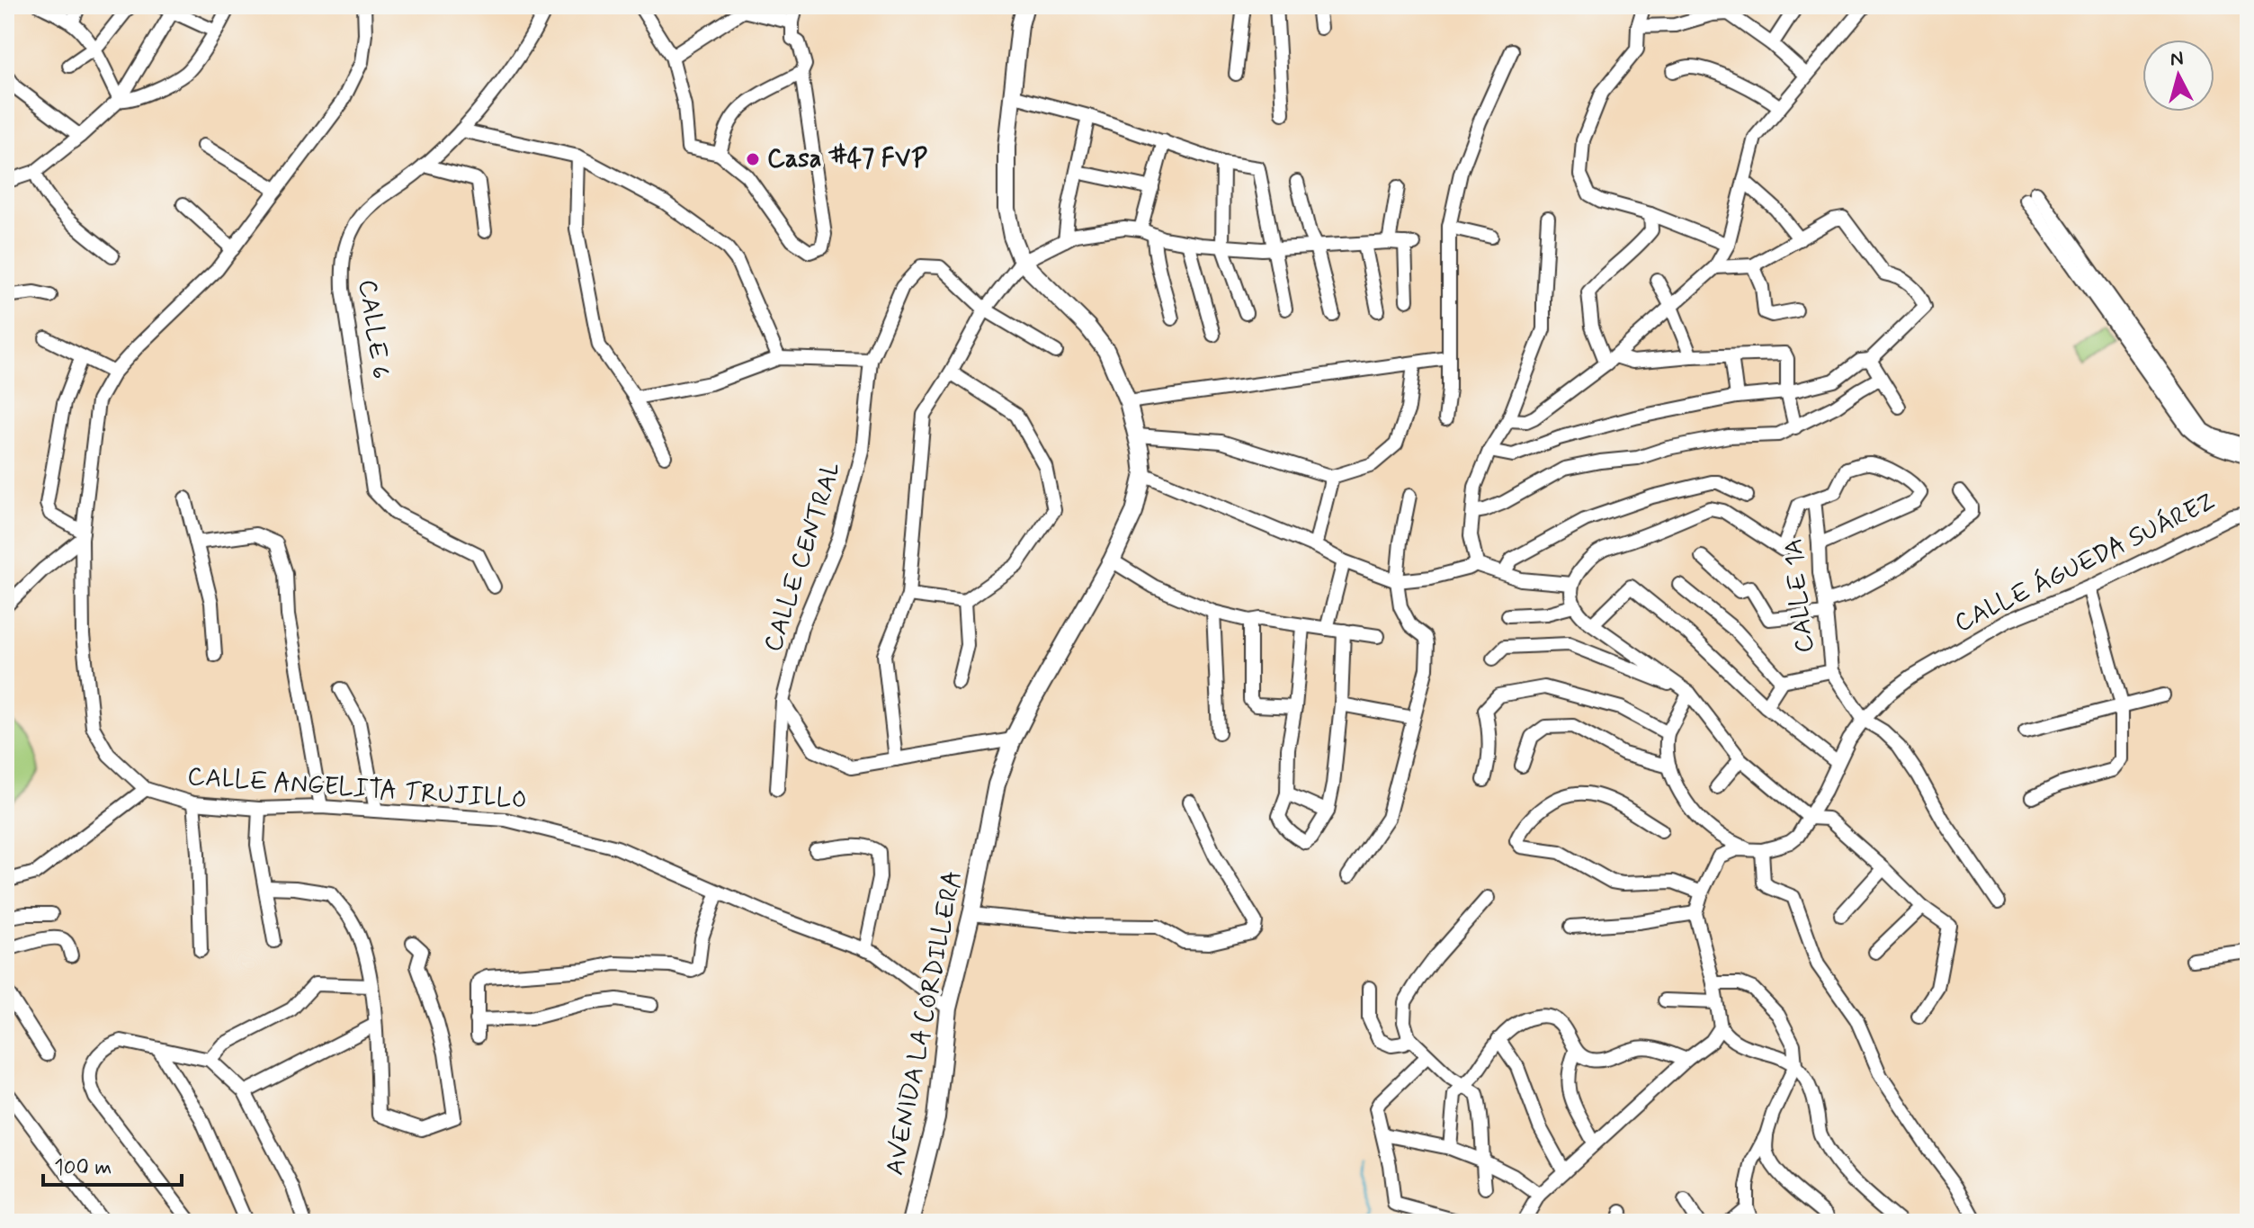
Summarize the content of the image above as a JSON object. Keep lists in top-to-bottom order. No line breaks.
{"streets":{"main road":["AVENIDA LA CORDILLERA"],"street":["CALLE 6","CALLE CENTRAL","CALLE ÁGUEDA SUÁREZ","CALLE 1A","CALLE ANGELITA TRUJILLO"]},"crossings":[["CALLE ÁGUEDA SUÁREZ","CALLE 1A"],["CALLE ANGELITA TRUJILLO","AVENIDA LA CORDILLERA"]],"places":["Casa #47 FVP"],"scale_bar":"100 m","north":"top"}
